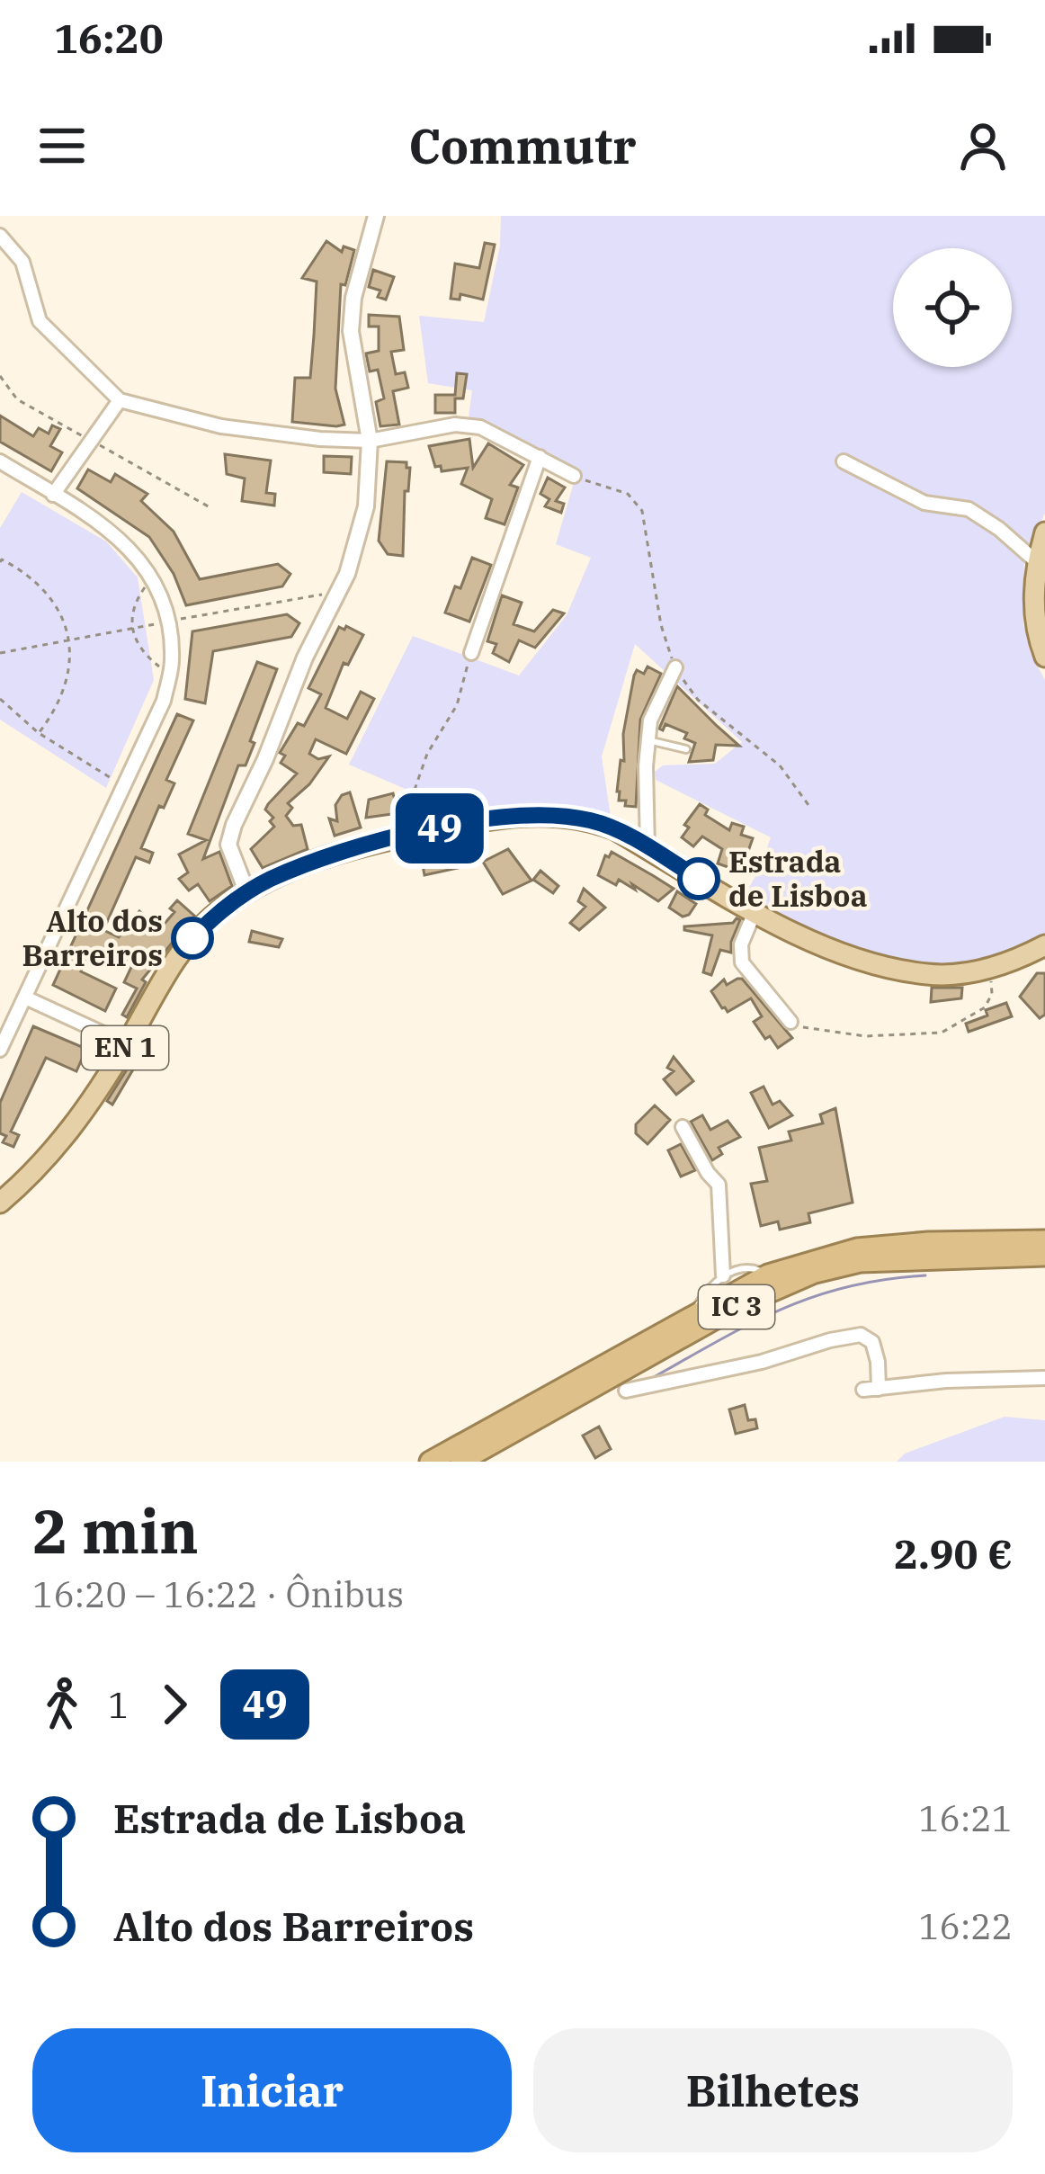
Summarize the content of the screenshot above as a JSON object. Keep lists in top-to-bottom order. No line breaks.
{"streets":{"highway":["IC 3"],"main road":["EN 1"]},"places":["Estrada de Lisboa","Alto dos Barreiros"],"lines":["bus line 49"],"page":{"status":"16:20","header":"Commutr","on_map":"49","heading":["2 min","16:20 – 16:22 · Ônibus","2.90 €"],"legs":["1","49"],"list":[{"name":"Estrada de Lisboa","value":"16:21"},{"name":"Alto dos Barreiros","value":"16:22"}],"buttons":["Iniciar","Bilhetes"]}}
